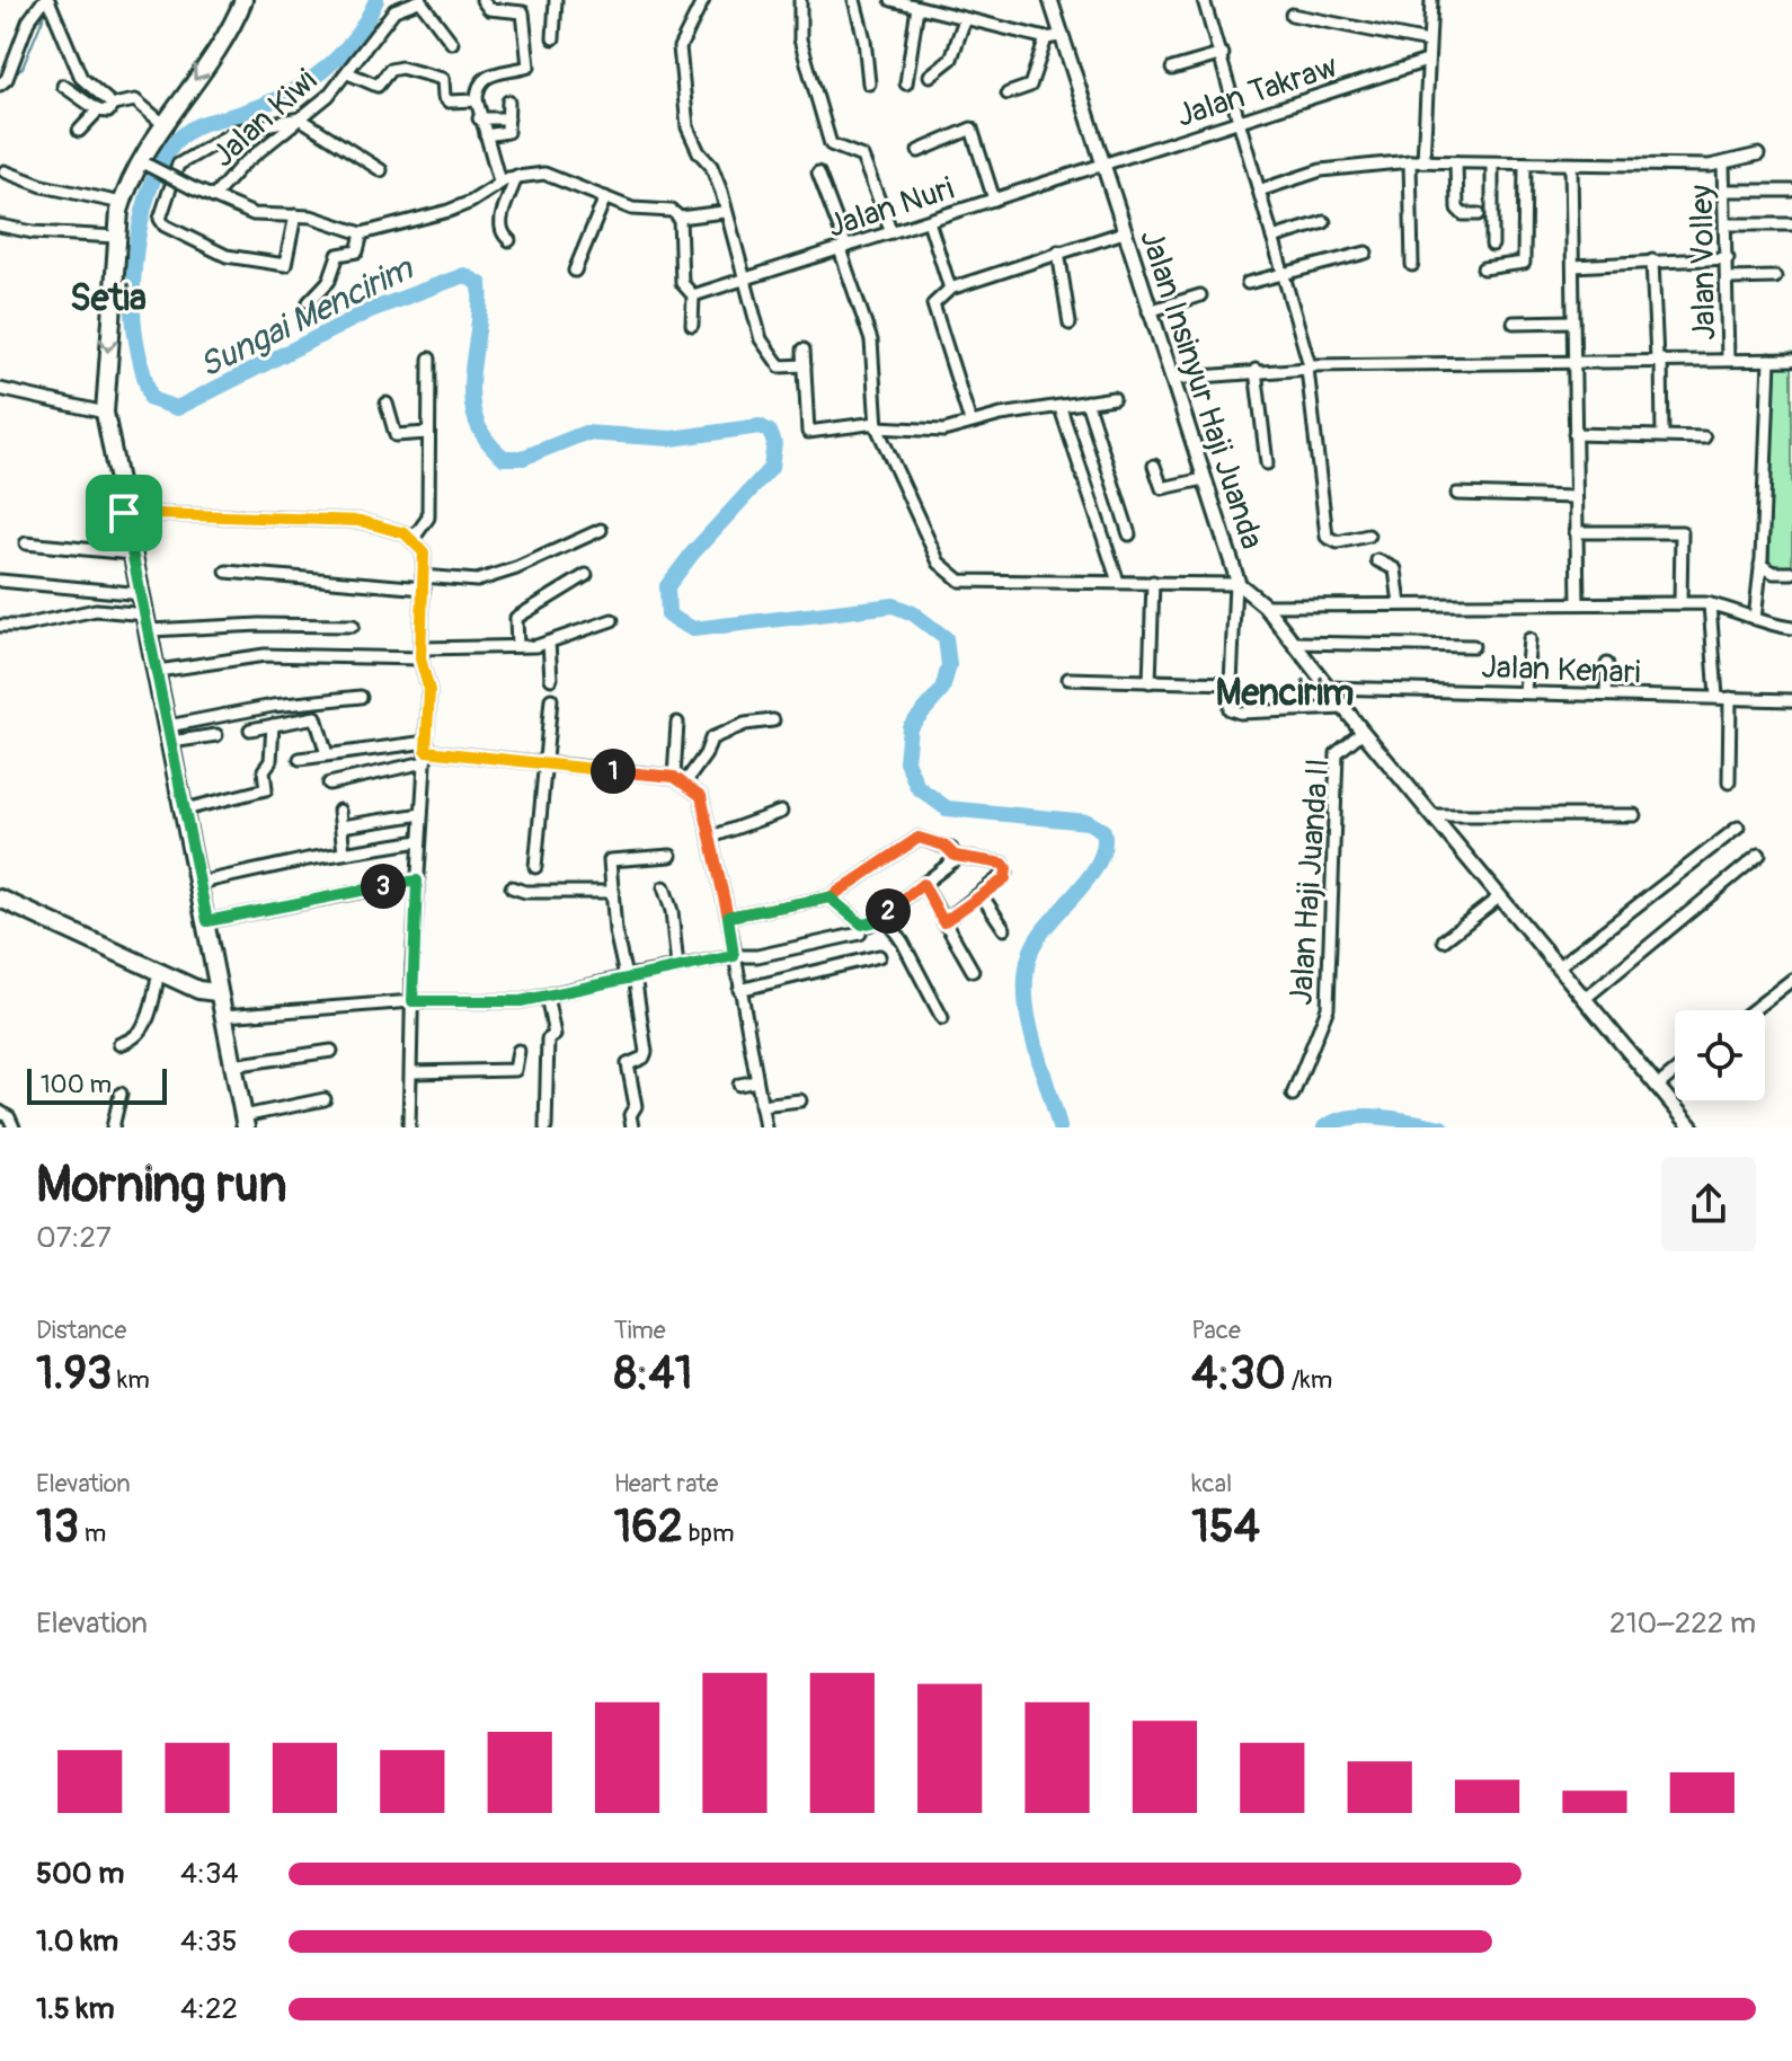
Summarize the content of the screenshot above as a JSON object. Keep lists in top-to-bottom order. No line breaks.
{"streets":{"street":["Jalan Takraw","Jalan Kiwi","Jalan Nuri","Jalan Volley","Jalan Insinyur Haji Juanda","Jalan Kenari","Jalan Haji Juanda II"]},"crossings":[["Jalan Takraw","Jalan Nuri"],["Jalan Takraw","Jalan Insinyur Haji Juanda"],["Jalan Nuri","Jalan Insinyur Haji Juanda"],["Jalan Insinyur Haji Juanda","Jalan Kenari"],["Jalan Insinyur Haji Juanda","Jalan Haji Juanda II"]],"districts":["Setia","Mencirim"],"water":["Sungai Mencirim"],"scale_bar":"100 m","page":{"pins":["1","3","2"],"scale":"100 m","heading":["Morning run","07:27"],"stats":[["Distance","1.93 km"],["Time","8:41"],["Pace","4:30 /km"],["Elevation","13 m"],["Heart rate","162 bpm"],["kcal","154"]],"chart":["Elevation","210–222 m"],"list":[{"name":"500 m","note":"4:34"},{"name":"1.0 km","note":"4:35"},{"name":"1.5 km","note":"4:22"}]}}
